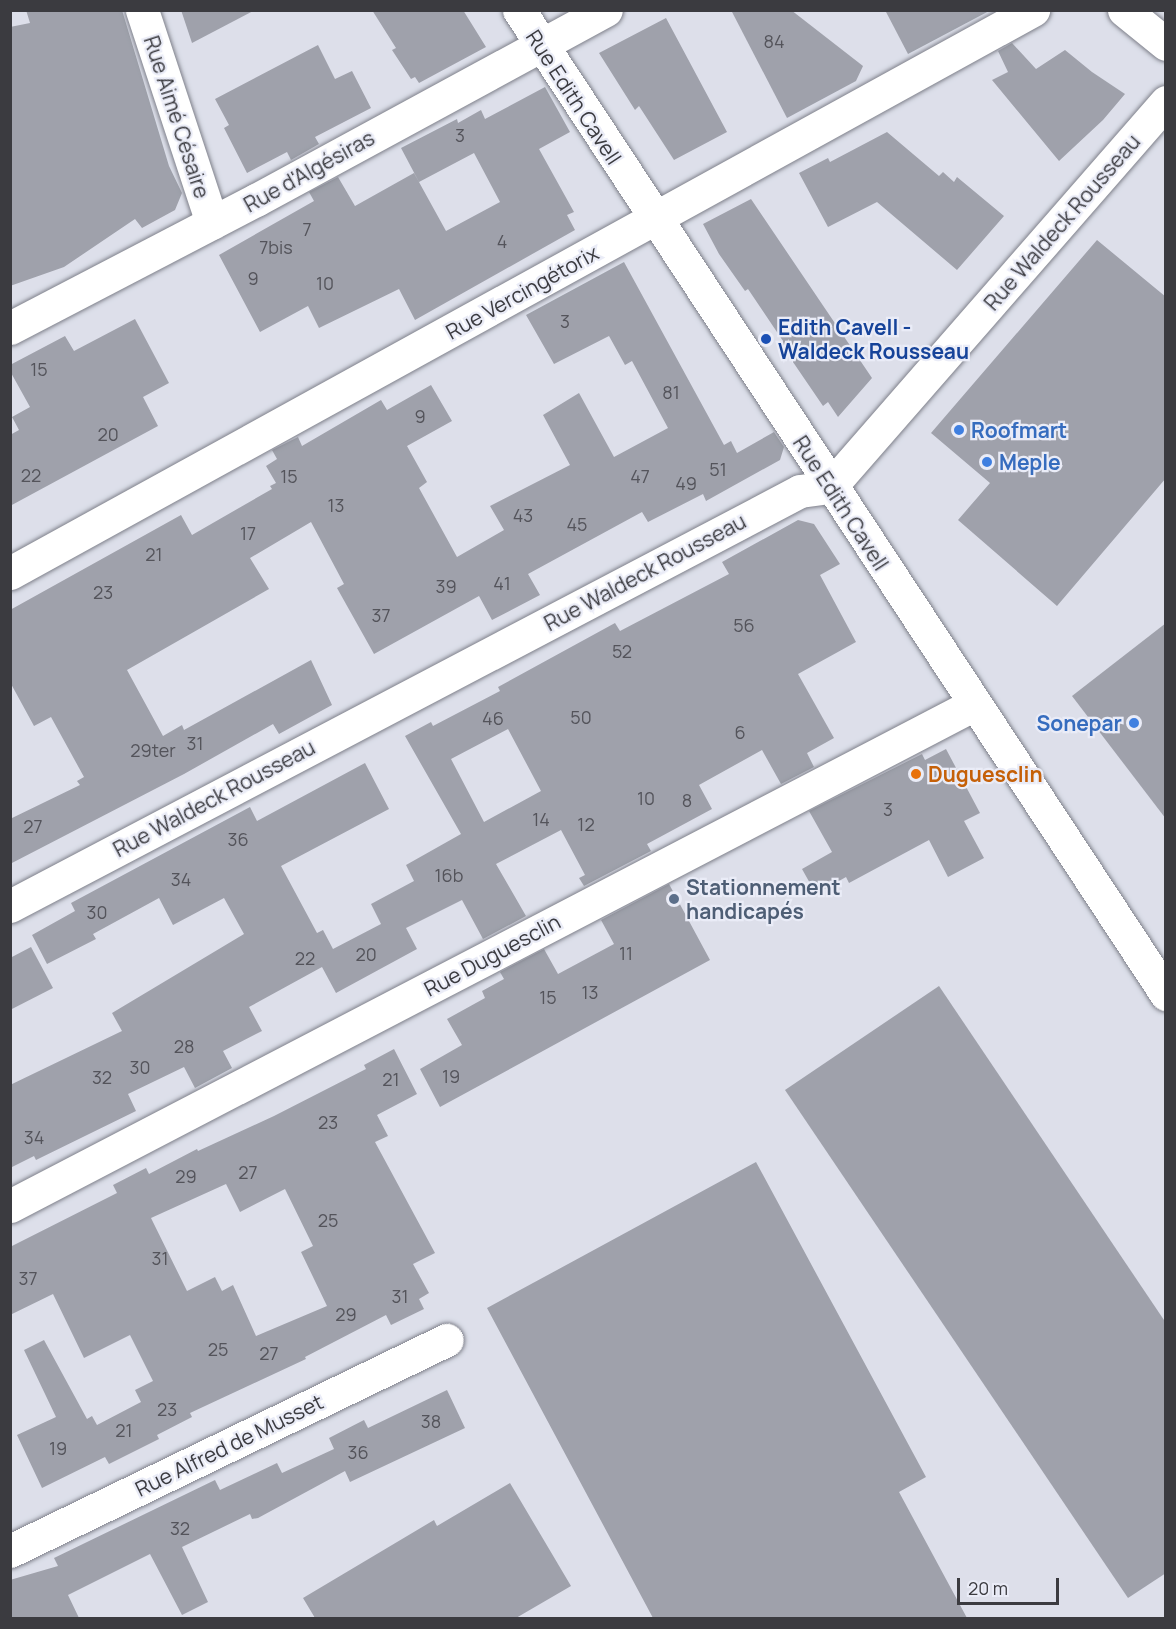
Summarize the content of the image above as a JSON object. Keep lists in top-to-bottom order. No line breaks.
{"streets":{"street":["Rue Edith Cavell","Rue Aimé Césaire","Rue d'Algésiras","Rue Waldeck Rousseau","Rue Vercingétorix","Rue Duguesclin","Rue Alfred de Musset"]},"crossings":[["Rue Edith Cavell","Rue d'Algésiras"],["Rue Edith Cavell","Rue Waldeck Rousseau"],["Rue Edith Cavell","Rue Vercingétorix"],["Rue Edith Cavell","Rue Duguesclin"],["Rue Aimé Césaire","Rue d'Algésiras"]],"places":["Edith Cavell - Waldeck Rousseau","Roofmart","Meple","Sonepar","Duguesclin","Stationnement handicapés"],"house_numbers":["84","3","7","4","7bis","9","10","3","15","81","9","20","51","22","15","47","49","13","43","45","17","21","41","39","23","37","56","52","50","46","6","31","29ter","10","8","3","14","12","27","36","16b","34","30","11","20","22","13","15","28","30","19","32","21","23","34","27","29","25","31","37","31","29","25","27","23","38","21","19","36","32"],"scale_bar":"20 m"}
